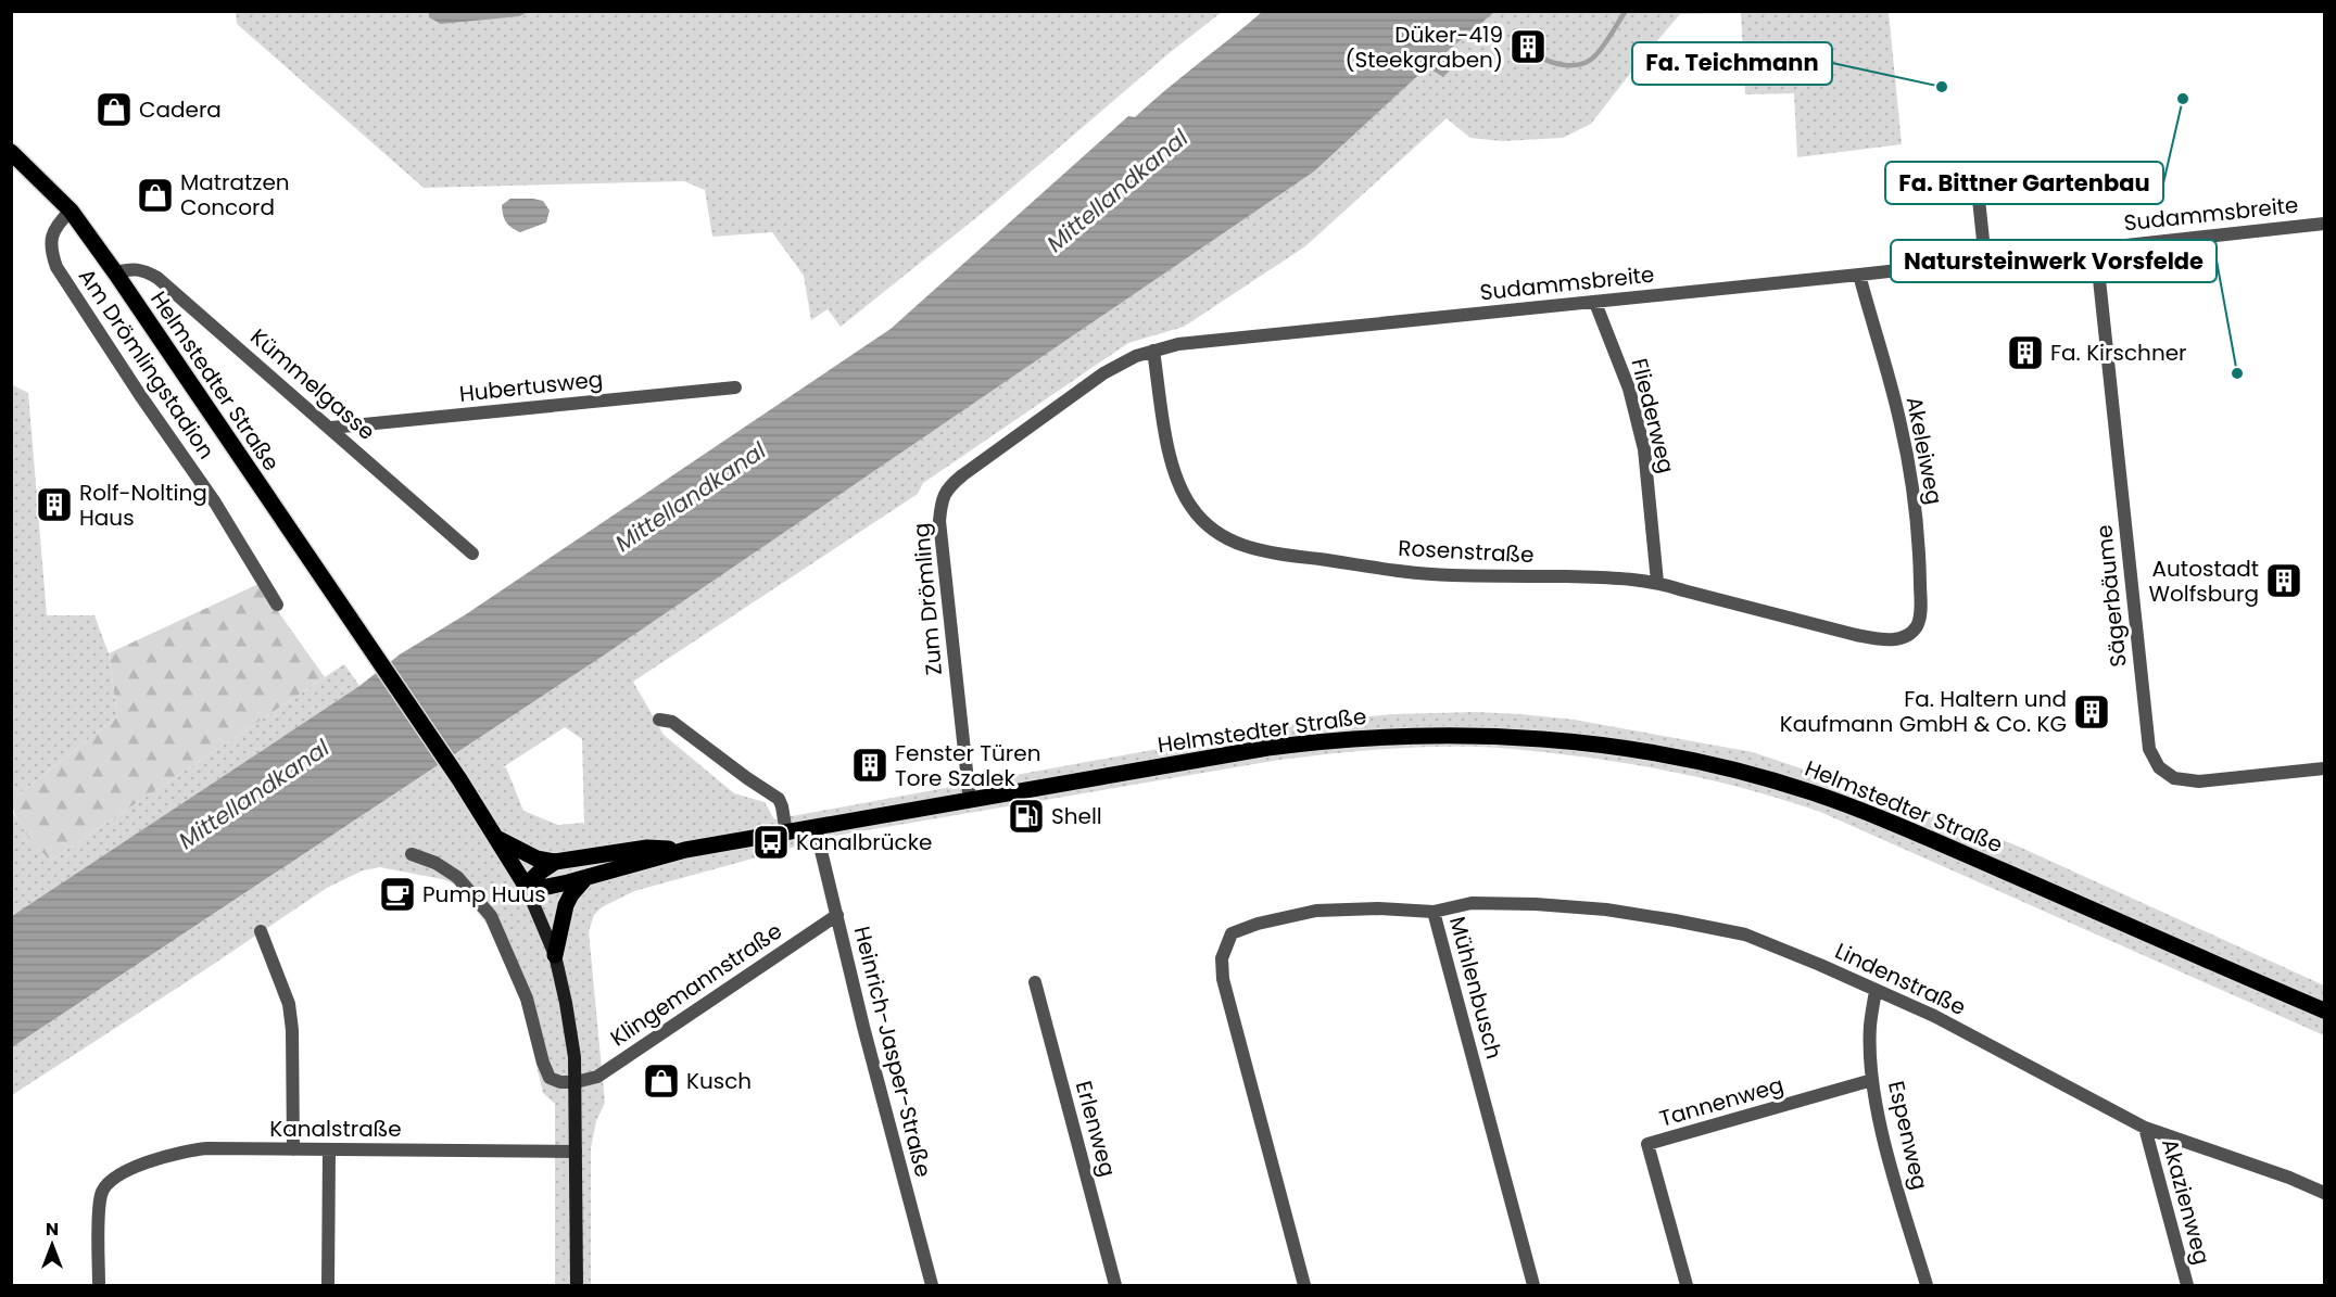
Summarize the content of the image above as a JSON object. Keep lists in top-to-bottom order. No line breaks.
{"streets":{"main road":["Helmstedter Straße"],"street":["Sudammsbreite","Am Drömlingstadion","Kümmelgasse","Hubertusweg","Fliederweg","Akeleiweg","Rosenstraße","Sägerbäume","Zum Drömling","Lindenstraße","Klingemannstraße","Mühlenbusch","Heinrich-Jasper-Straße","Tannenweg","Kanalstraße","Erlenweg","Espenweg","Akazienweg"]},"crossings":[["Sudammsbreite","Fliederweg"],["Sudammsbreite","Akeleiweg"],["Sudammsbreite","Rosenstraße"],["Sudammsbreite","Sägerbäume"],["Sudammsbreite","Zum Drömling"],["Am Drömlingstadion","Helmstedter Straße"],["Helmstedter Straße","Kümmelgasse"],["Helmstedter Straße","Zum Drömling"],["Helmstedter Straße","Heinrich-Jasper-Straße"],["Kümmelgasse","Hubertusweg"],["Fliederweg","Rosenstraße"],["Akeleiweg","Rosenstraße"],["Rosenstraße","Zum Drömling"],["Lindenstraße","Mühlenbusch"],["Lindenstraße","Espenweg"],["Lindenstraße","Akazienweg"],["Klingemannstraße","Heinrich-Jasper-Straße"],["Tannenweg","Espenweg"]],"water":["Mittellandkanal"],"places":{"building":["Düker-419 (Steekgraben)","Fa. Kirschner","Rolf-Nolting Haus","Autostadt Wolfsburg","Fa. Haltern und Kaufmann GmbH & Co. KG","Fenster Türen Tore Szalek"],"other":["Fa. Teichmann","Fa. Bittner Gartenbau","Natursteinwerk Vorsfelde"],"shop":["Cadera","Matratzen Concord","Kusch"],"fuel station":["Shell"],"bus stop":["Kanalbrücke"],"cafe":["Pump Huus"]},"north":"top"}
